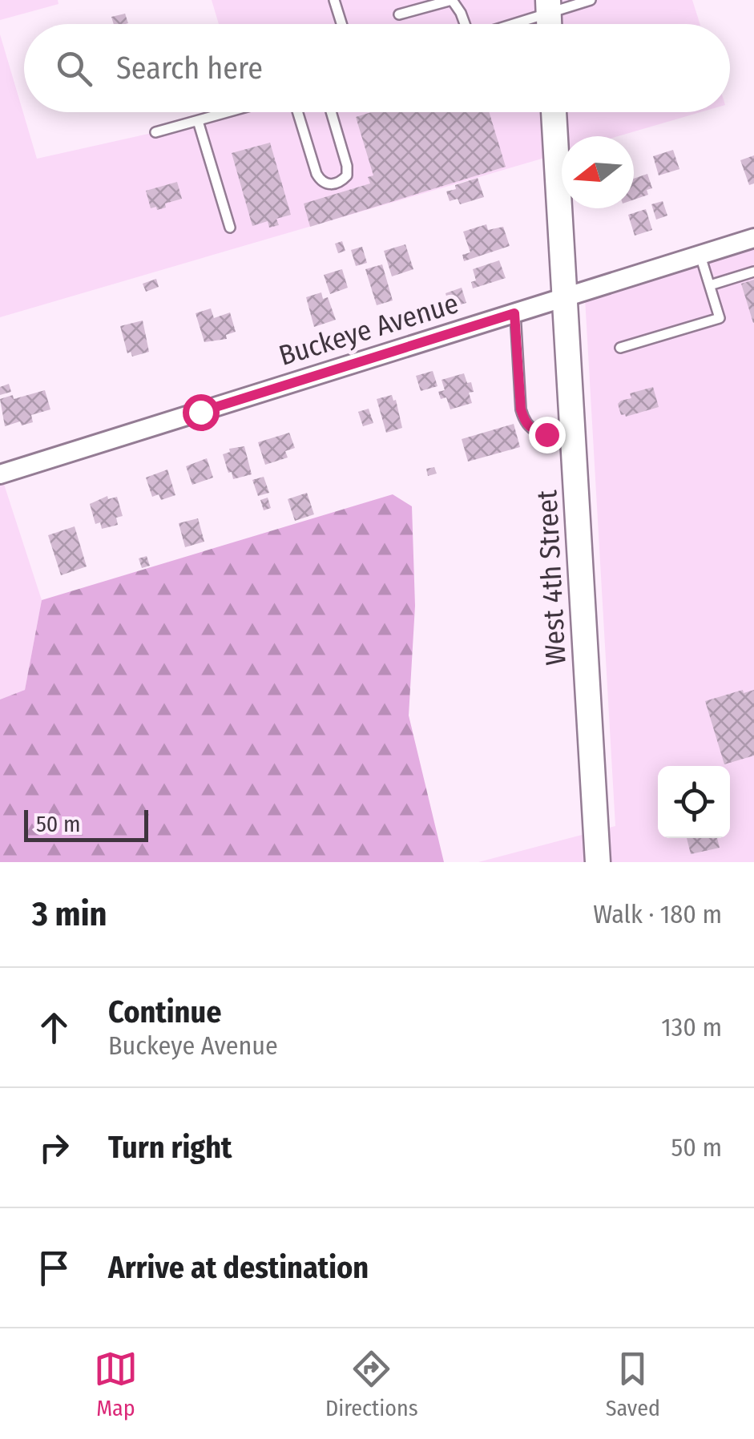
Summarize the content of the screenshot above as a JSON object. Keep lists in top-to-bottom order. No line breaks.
{"streets":{"main road":["West 4th Street"],"street":["Buckeye Avenue"]},"crossings":[["Buckeye Avenue","West 4th Street"]],"scale_bar":"50 m","north":"left","page":{"search":"Search here","scale":"50 m","heading":["3 min","Walk · 180 m"],"list":[["Continue","Buckeye Avenue","130 m"],["Turn right","50 m"],"Arrive at destination"],"nav":["Map","Directions","Saved"]}}
